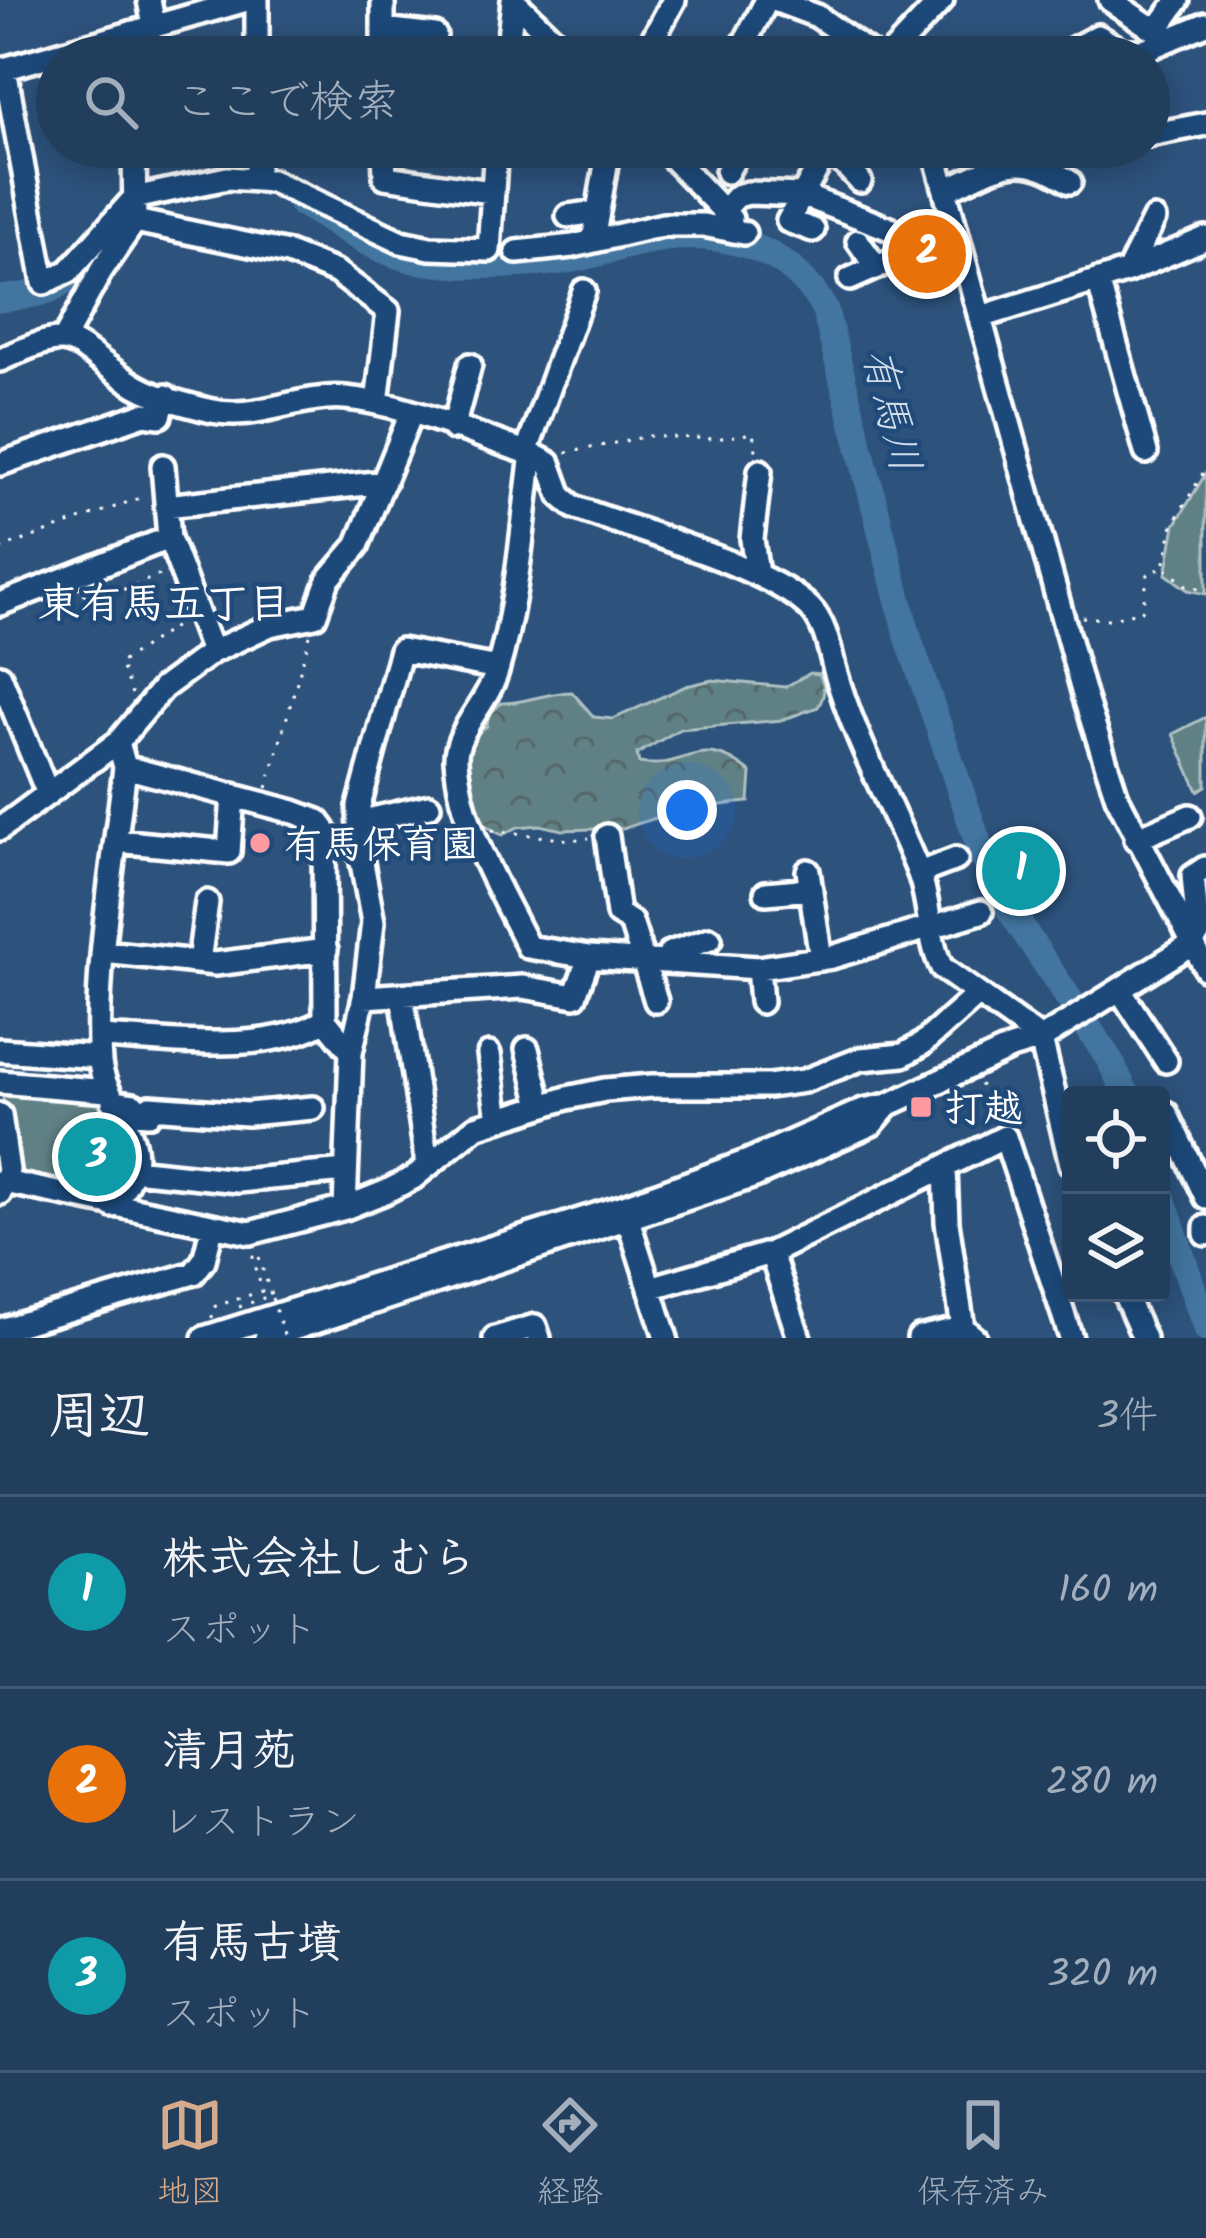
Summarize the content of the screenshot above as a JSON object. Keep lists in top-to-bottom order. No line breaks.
{"districts":["東有馬五丁目"],"water":["有馬川"],"places":{"other":["有馬保育園"],"transit":["打越"]},"page":{"search":"ここで検索","pins":["2","1","3"],"heading":["周辺","3件"],"list":[{"mark":"1","name":"株式会社しむら","note":"スポット","value":"160 m"},{"mark":"2","name":"清月苑","note":"レストラン","value":"280 m"},{"mark":"3","name":"有馬古墳","note":"スポット","value":"320 m"}],"nav":["地図","経路","保存済み"]}}
